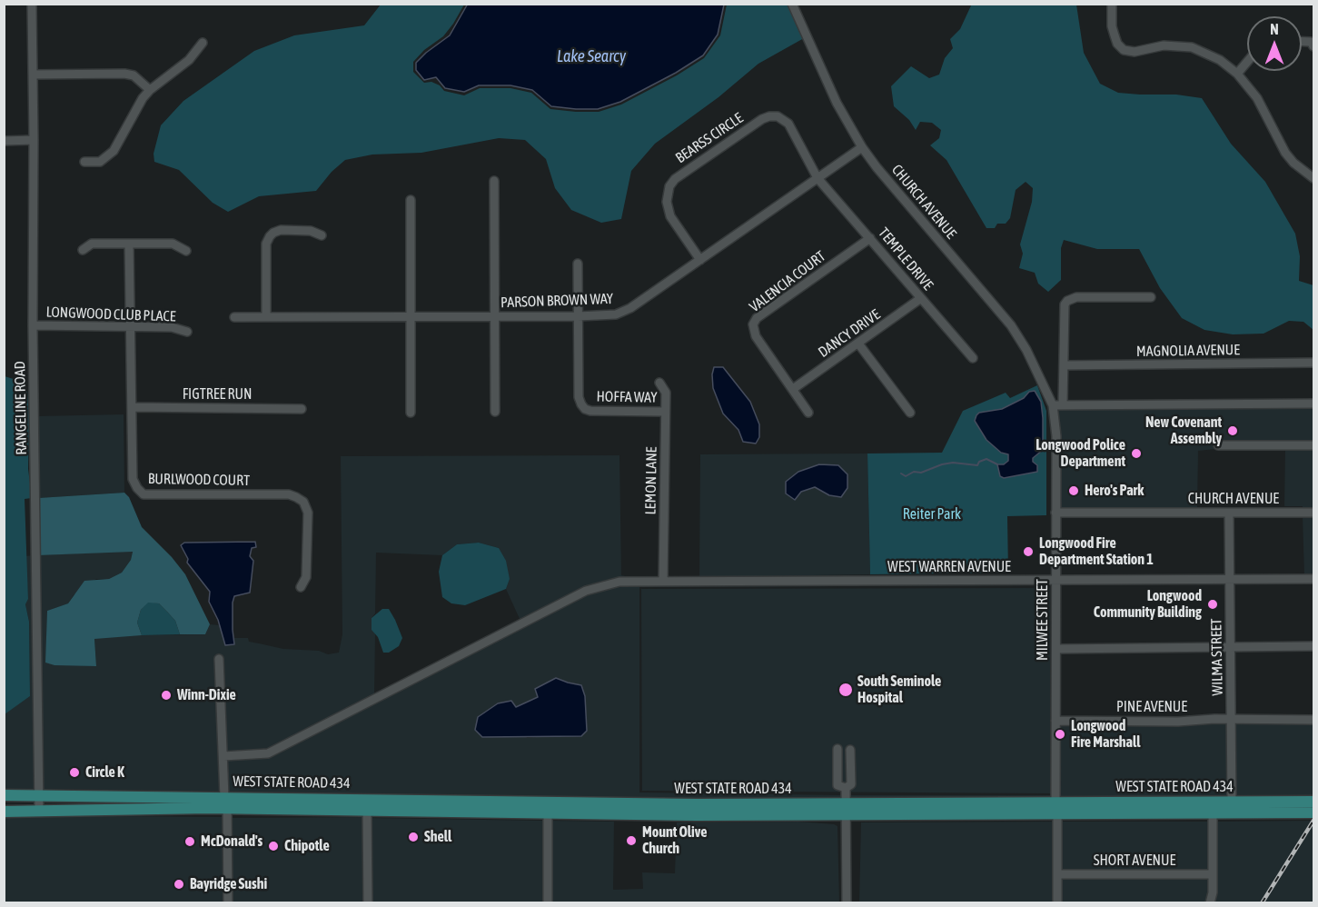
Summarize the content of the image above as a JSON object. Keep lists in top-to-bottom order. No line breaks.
{"streets":{"main road":["WEST STATE ROAD 434"],"street":["BEARSS CIRCLE","CHURCH AVENUE","TEMPLE DRIVE","VALENCIA COURT","PARSON BROWN WAY","LONGWOOD CLUB PLACE","DANCY DRIVE","MAGNOLIA AVENUE","FIGTREE RUN","HOFFA WAY","RANGELINE ROAD","BURLWOOD COURT","LEMON LANE","WEST WARREN AVENUE","MILWEE STREET","WILMA STREET","PINE AVENUE","SHORT AVENUE"]},"crossings":[["BEARSS CIRCLE","TEMPLE DRIVE"],["BEARSS CIRCLE","PARSON BROWN WAY"],["CHURCH AVENUE","PARSON BROWN WAY"],["CHURCH AVENUE","MILWEE STREET"],["CHURCH AVENUE","WILMA STREET"],["TEMPLE DRIVE","VALENCIA COURT"],["TEMPLE DRIVE","PARSON BROWN WAY"],["TEMPLE DRIVE","DANCY DRIVE"],["VALENCIA COURT","DANCY DRIVE"],["PARSON BROWN WAY","HOFFA WAY"],["LONGWOOD CLUB PLACE","RANGELINE ROAD"],["LONGWOOD CLUB PLACE","BURLWOOD COURT"],["FIGTREE RUN","BURLWOOD COURT"],["HOFFA WAY","LEMON LANE"],["RANGELINE ROAD","WEST STATE ROAD 434"],["LEMON LANE","WEST WARREN AVENUE"],["WEST WARREN AVENUE","MILWEE STREET"],["WEST WARREN AVENUE","WILMA STREET"],["MILWEE STREET","PINE AVENUE"],["MILWEE STREET","WEST STATE ROAD 434"],["MILWEE STREET","SHORT AVENUE"],["WILMA STREET","PINE AVENUE"],["WILMA STREET","WEST STATE ROAD 434"]],"water":["Lake Searcy"],"parks":["Reiter Park"],"places":["New Covenant Assembly","Longwood Police Department","Hero's Park","Longwood Fire Department Station 1","Longwood Community Building","South Seminole Hospital","Winn-Dixie","Longwood Fire Marshall","Circle K","Shell","Mount Olive Church","McDonald's","Chipotle","Bayridge Sushi"],"north":"top"}
